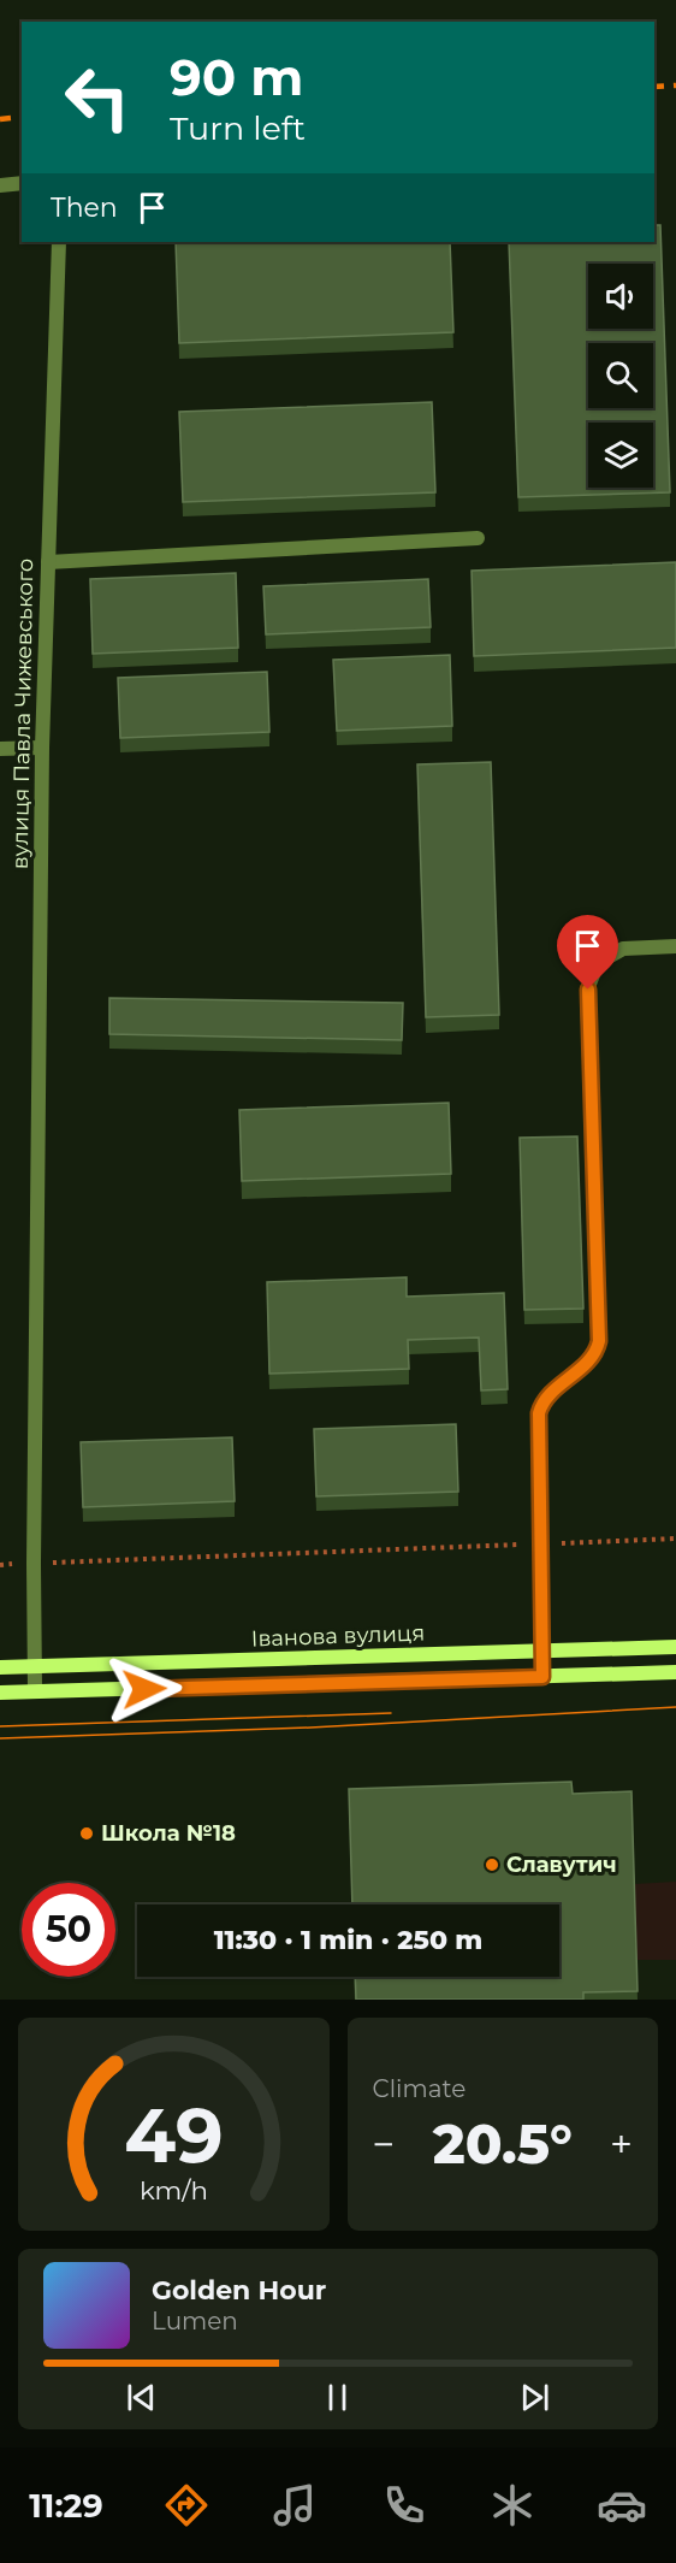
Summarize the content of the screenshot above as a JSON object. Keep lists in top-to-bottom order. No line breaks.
{"streets":{"main road":["Іванова вулиця"],"street":["вулиця Павла Чижевського"]},"crossings":[["вулиця Павла Чижевського","Іванова вулиця"]],"places":["Школа №18","Славутич"],"page":{"turn":["90 m","Turn left"],"then":"Then","limit":"50","trip":"11:30 · 1 min · 250 m","tile":"Climate","heat":["−","20.5°","+"],"song":["Golden Hour","Lumen"],"tabs":"11:29","gauge":["49","km/h"]}}
